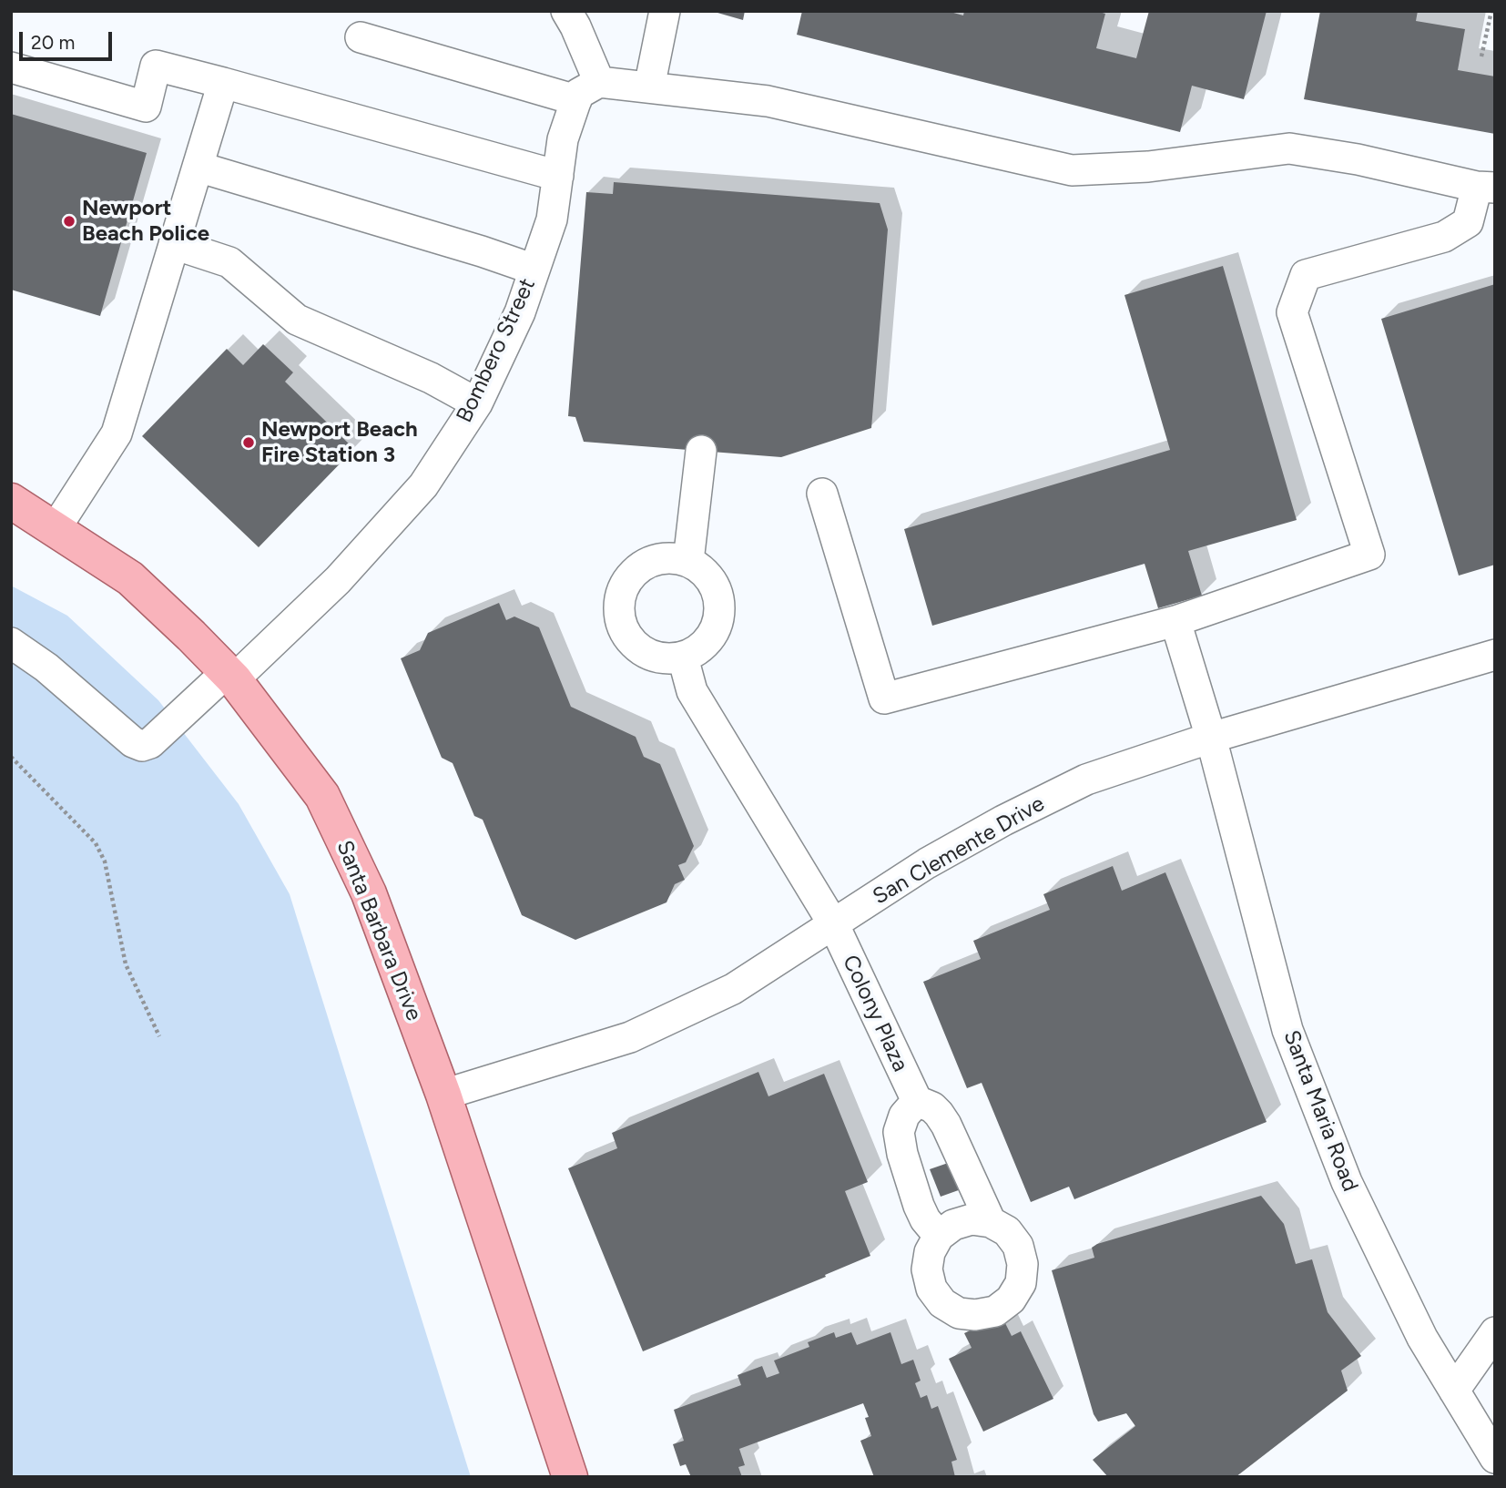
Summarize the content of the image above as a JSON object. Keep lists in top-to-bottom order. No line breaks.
{"streets":{"main road":["Santa Barbara Drive"],"street":["Bombero Street","San Clemente Drive","Colony Plaza","Santa Maria Road"]},"crossings":[["Bombero Street","Santa Barbara Drive"],["San Clemente Drive","Santa Barbara Drive"],["San Clemente Drive","Colony Plaza"],["San Clemente Drive","Santa Maria Road"]],"places":["Newport Beach Police","Newport Beach Fire Station 3"],"scale_bar":"20 m"}
